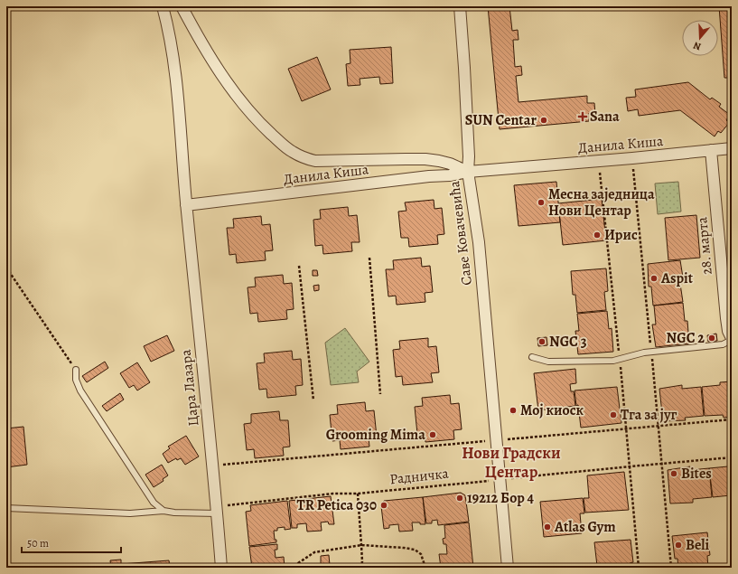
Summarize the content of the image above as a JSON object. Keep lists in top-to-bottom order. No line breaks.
{"streets":{"street":["Данила Киша","Саве Ковачевића","28. марта","Цара Лазара"],"path":["Радничка"]},"crossings":[["Данила Киша","Саве Ковачевића"],["Данила Киша","28. марта"],["Данила Киша","Цара Лазара"],["Саве Ковачевића","Радничка"],["Цара Лазара","Радничка"]],"districts":["Нови Градски Центар"],"places":{"health":["Sana"],"other":["SUN Centar","Месна заједница Нови Центар","Ирис","Aspit","NGC 2","NGC 3","Мој киоск","Тга за југ","Grooming Mima","Bites","19212 Бор 4","TR Petica 030","Atlas Gym","Beli"]},"scale_bar":"50 m","north":"bottom"}
